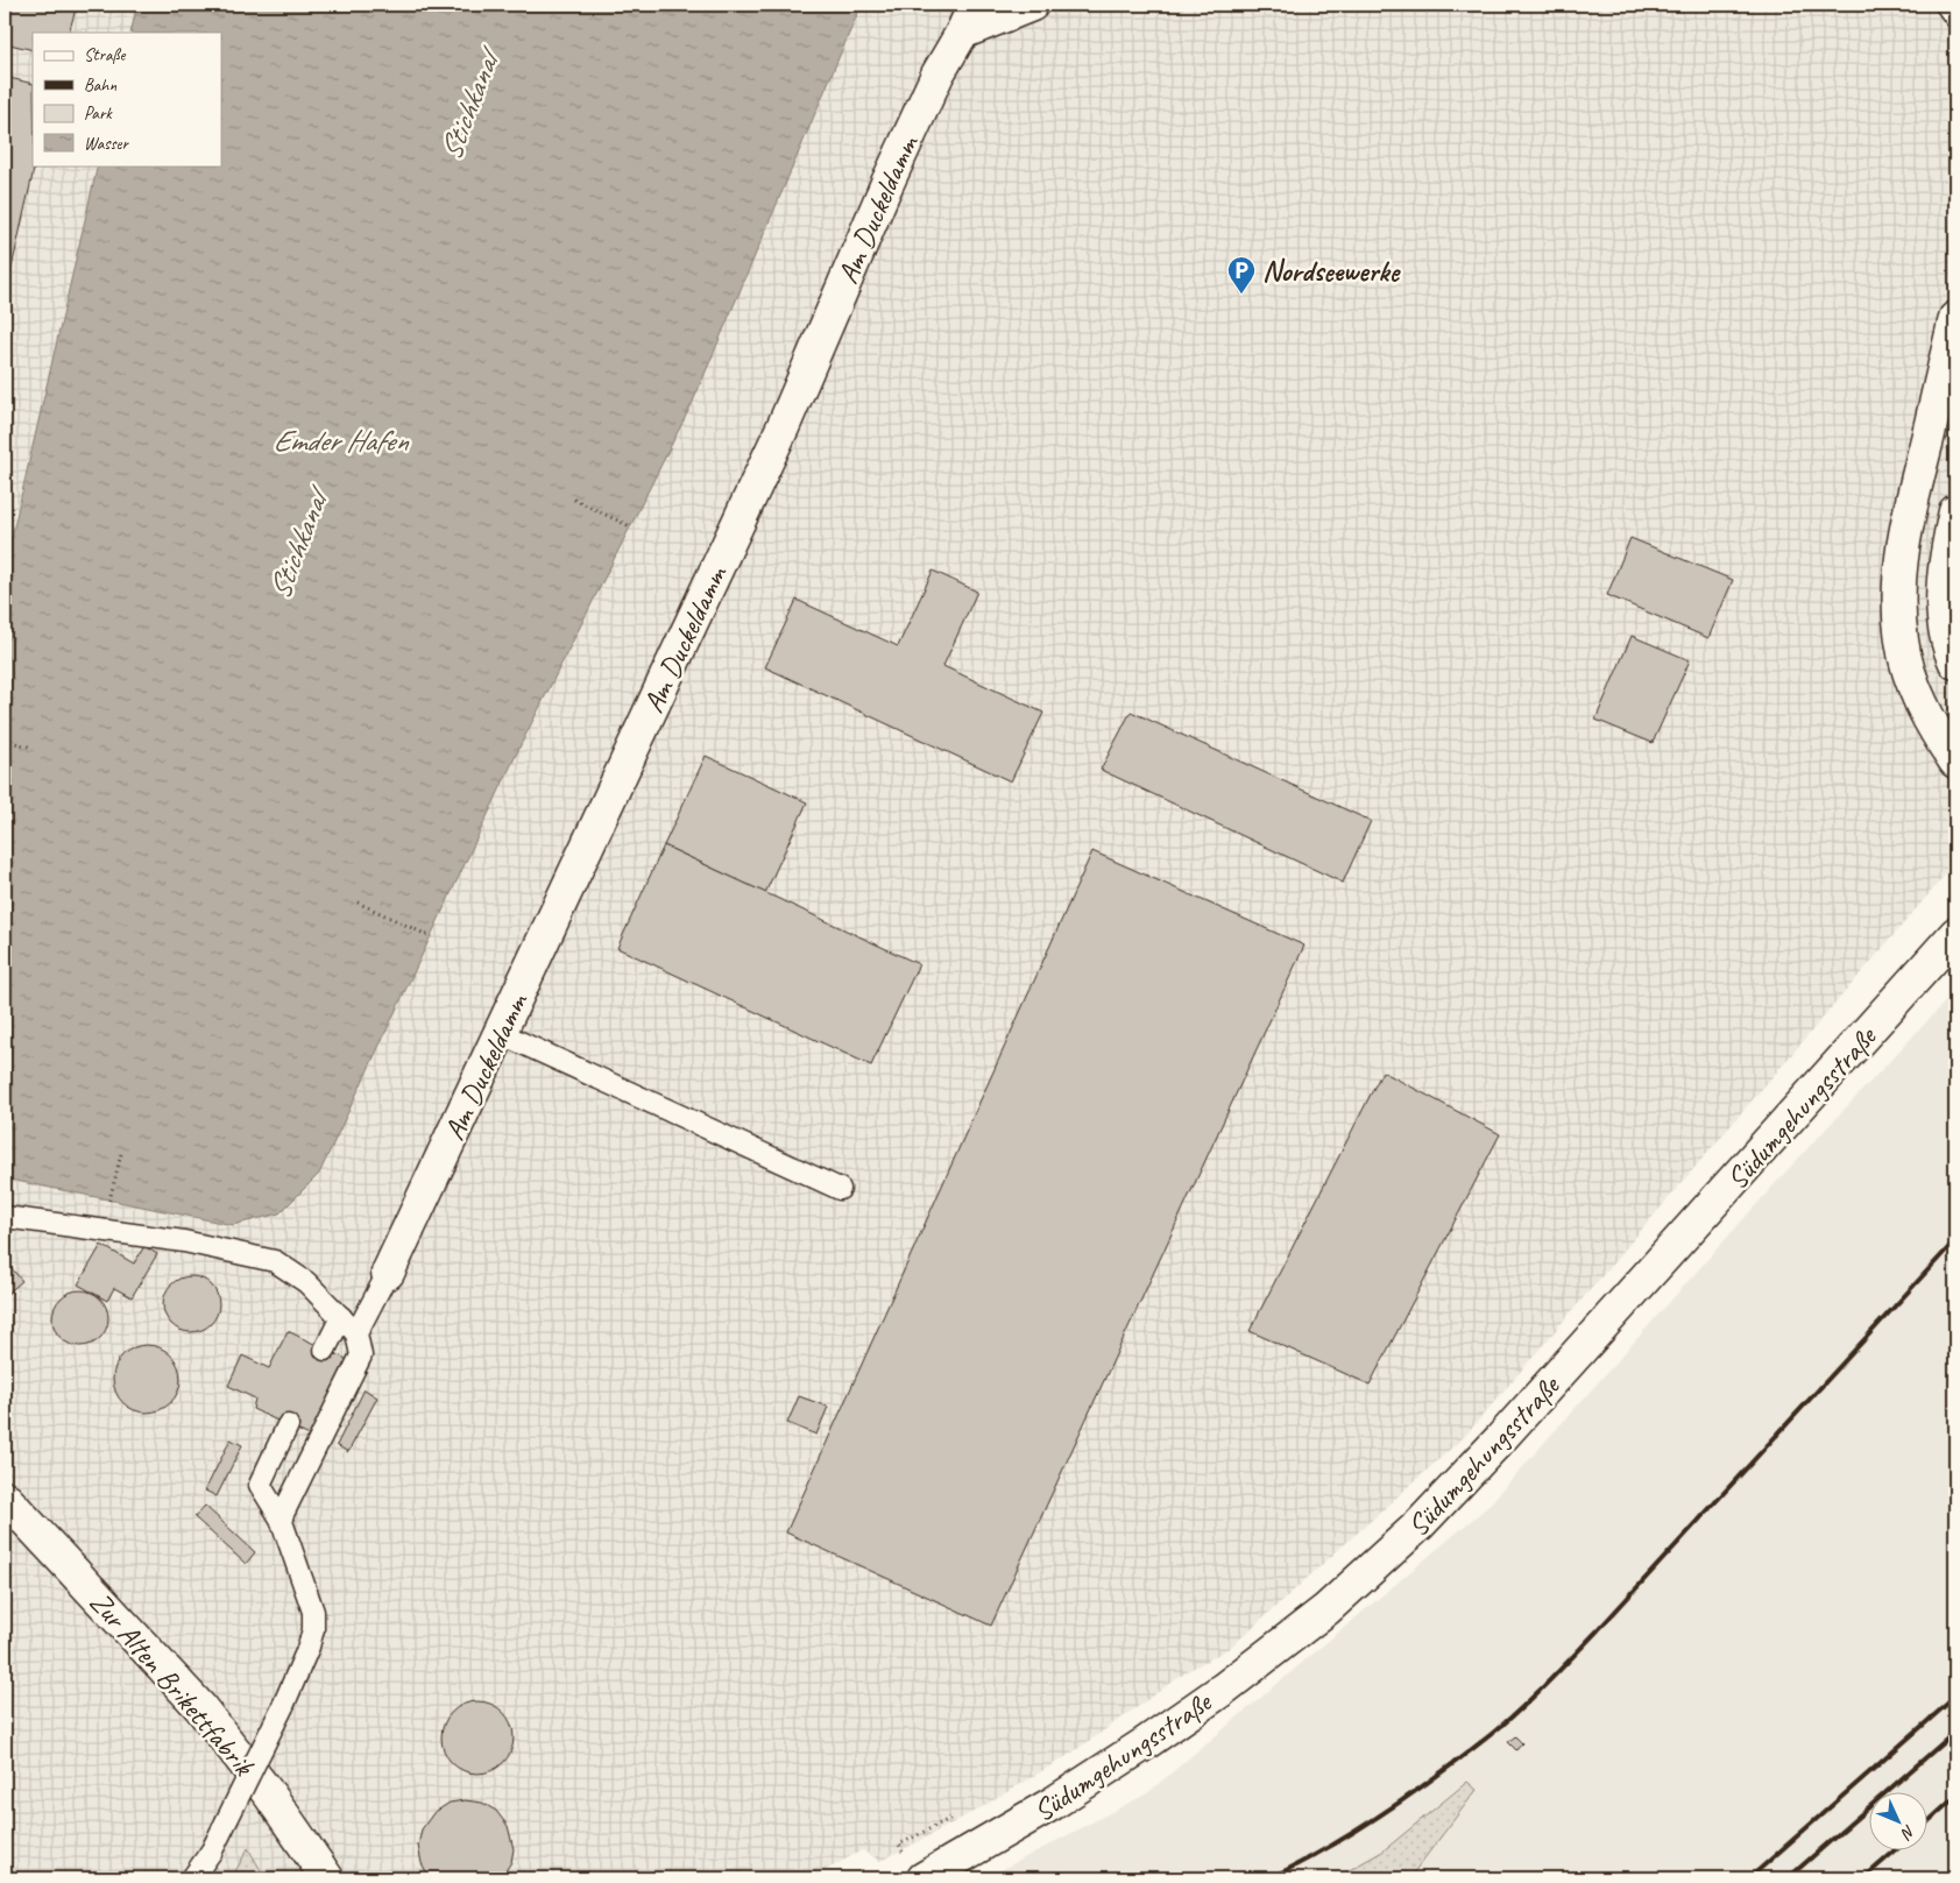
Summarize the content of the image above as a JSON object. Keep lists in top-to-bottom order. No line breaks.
{"streets":{"street":["Am Duckeldamm","Südumgehungsstraße","Zur Alten Brikettfabrik"]},"water":["Stichkanal","Emder Hafen"],"places":{"parking":["Nordseewerke"]},"legend":["Straße","Bahn","Park","Wasser"],"north":"bottom right"}
